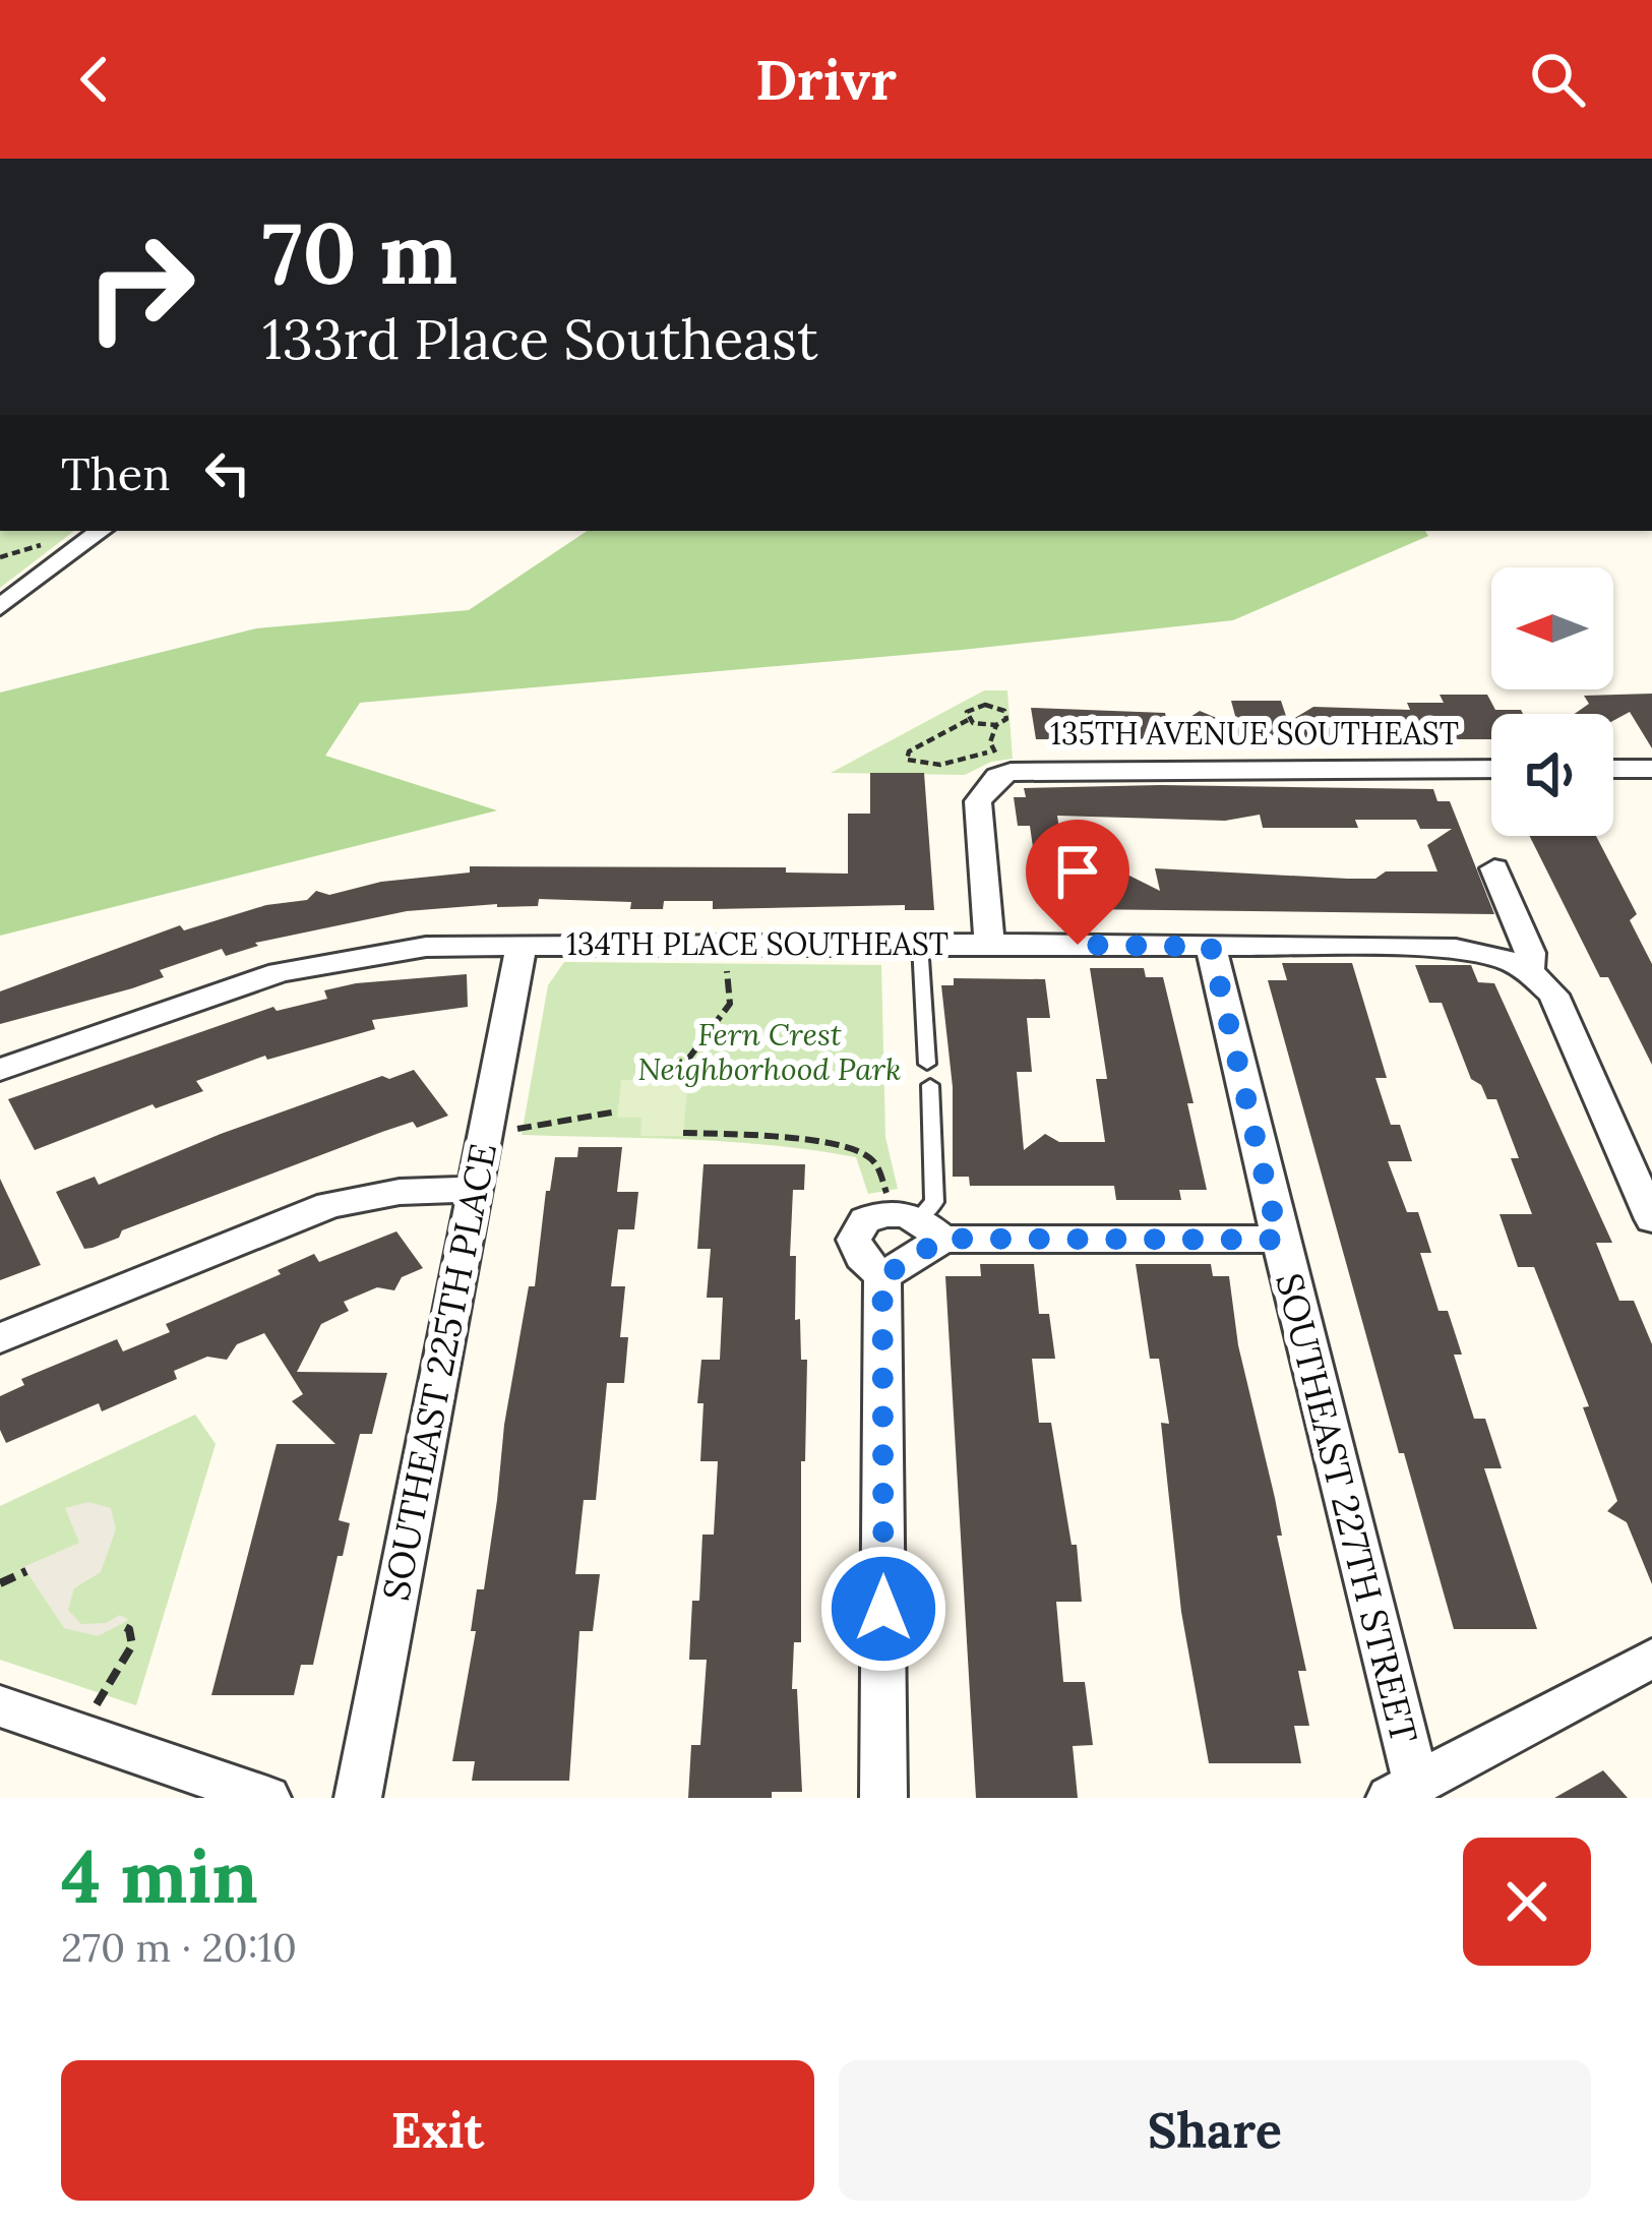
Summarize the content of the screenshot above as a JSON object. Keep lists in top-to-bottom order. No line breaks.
{"streets":{"street":["135TH AVENUE SOUTHEAST","134TH PLACE SOUTHEAST","SOUTHEAST 225TH PLACE","SOUTHEAST 227TH STREET"]},"crossings":[["134TH PLACE SOUTHEAST","SOUTHEAST 225TH PLACE"],["134TH PLACE SOUTHEAST","SOUTHEAST 227TH STREET"]],"parks":["Fern Crest Neighborhood Park"],"north":"left","page":{"header":"Drivr","turn":["70 m","133rd Place Southeast"],"then":"Then","heading":["4 min","270 m · 20:10"],"buttons":["Exit","Share"]}}
